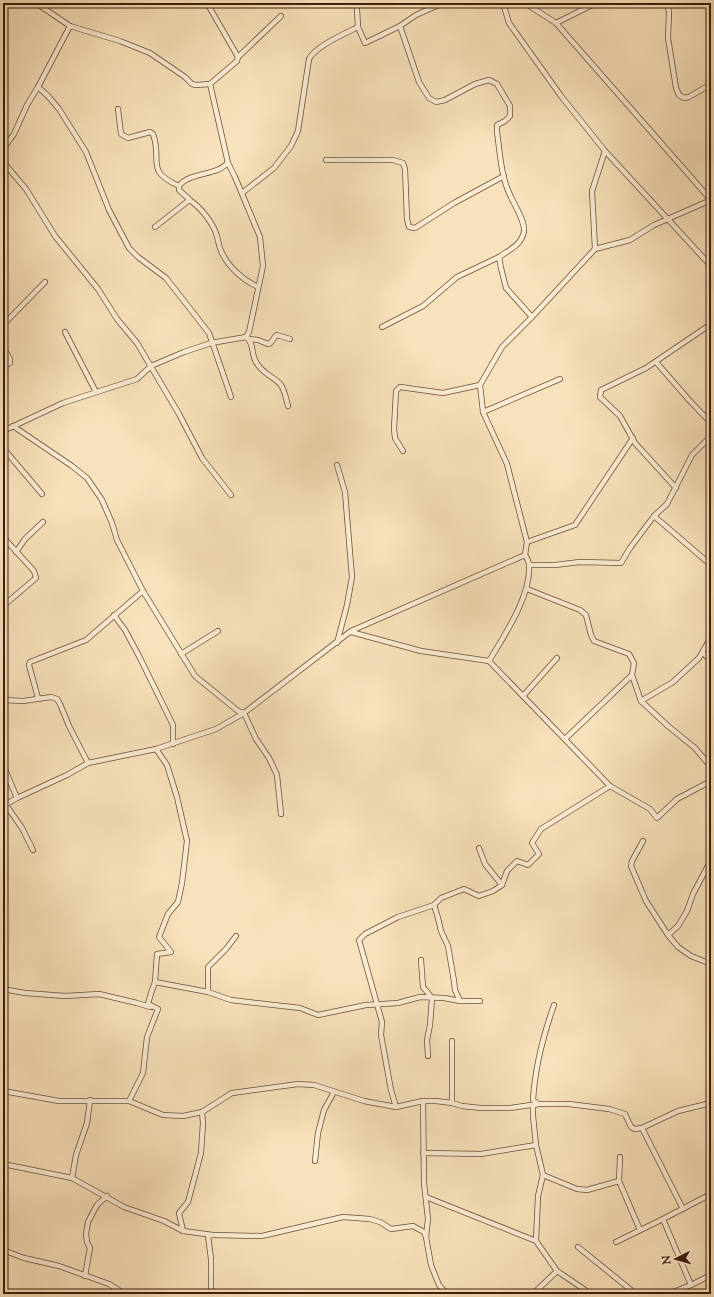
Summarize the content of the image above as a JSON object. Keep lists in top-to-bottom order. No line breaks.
{"north":"left"}
